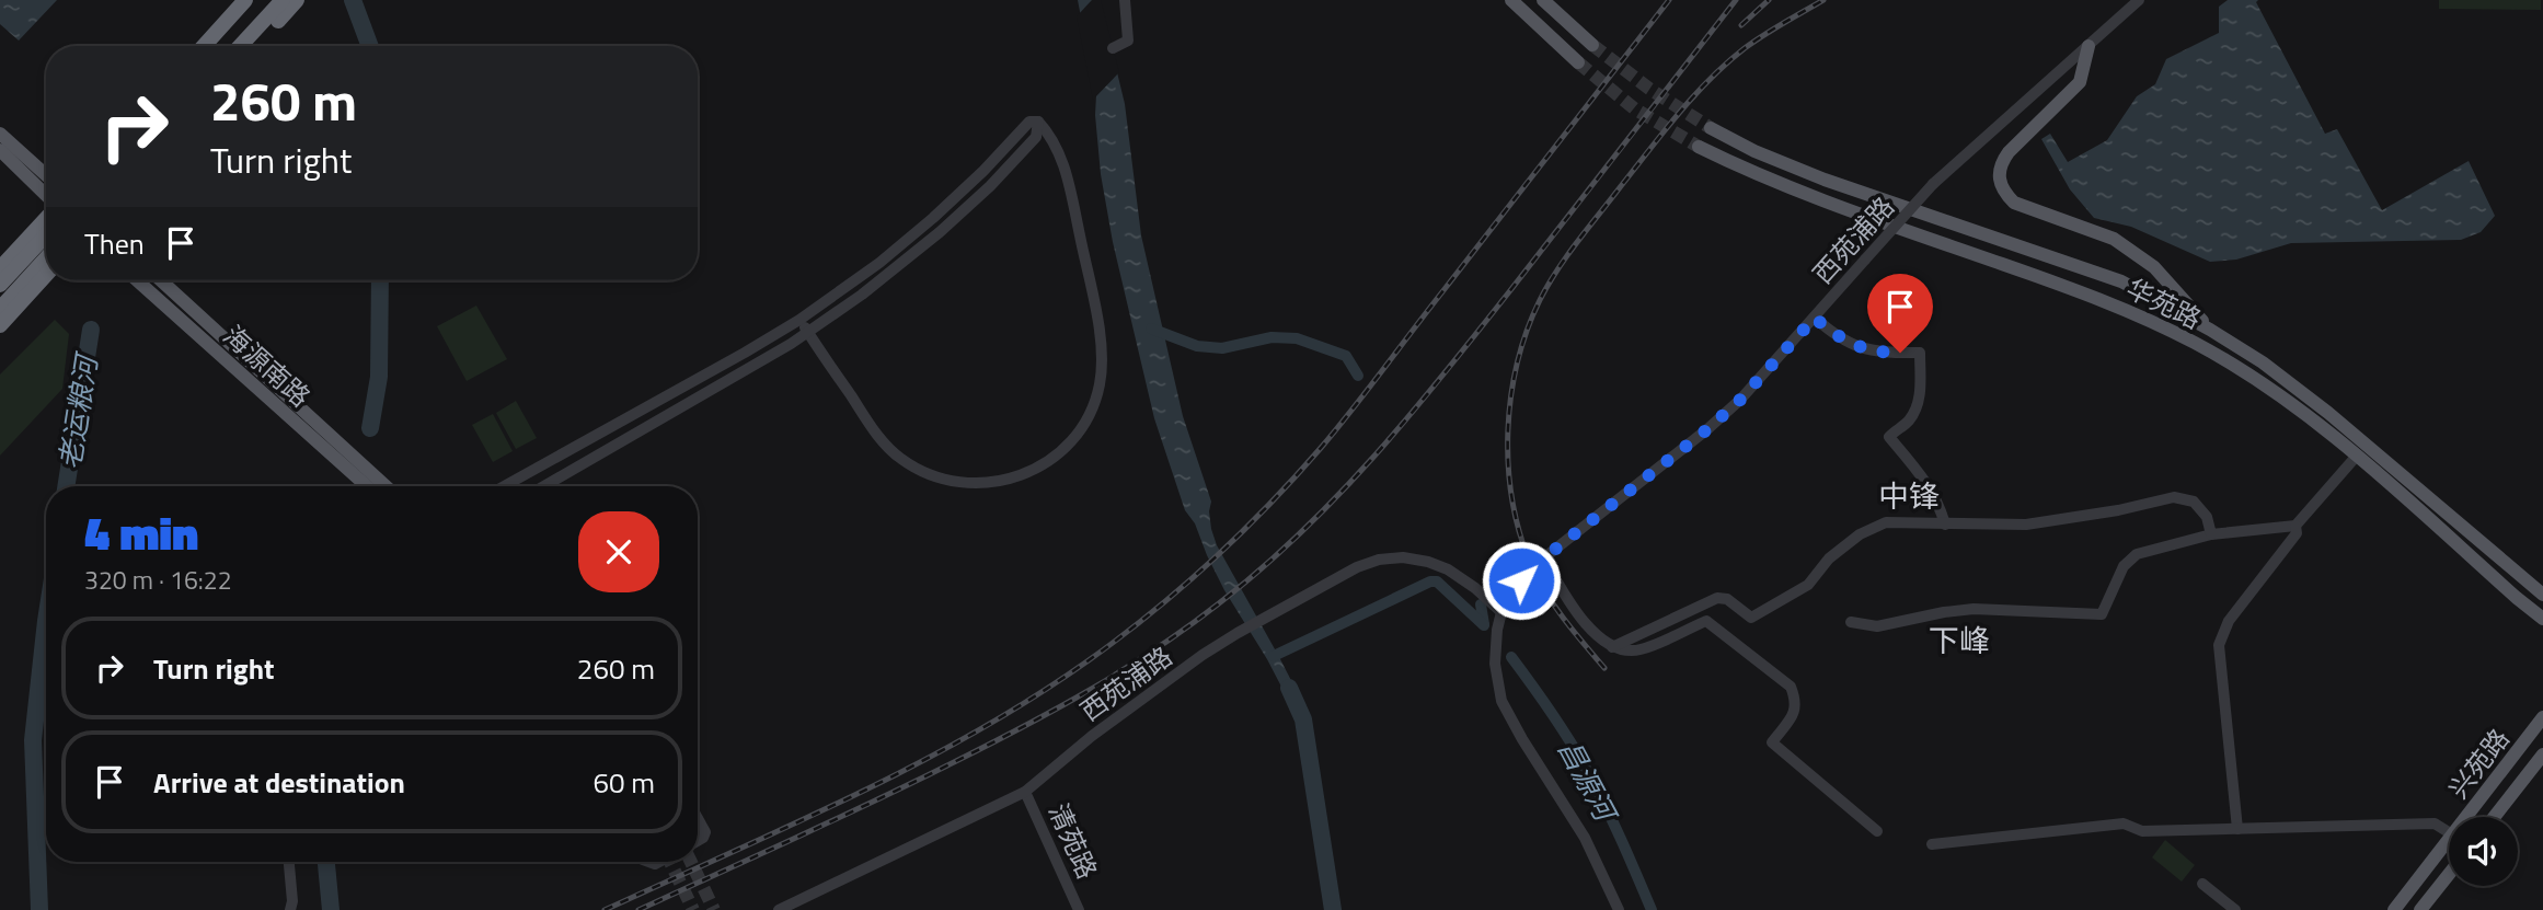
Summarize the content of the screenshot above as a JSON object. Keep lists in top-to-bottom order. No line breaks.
{"streets":{"main road":["华苑路","海源南路","兴苑路"],"street":["西苑浦路","清苑路"]},"crossings":[["西苑浦路","清苑路"]],"districts":["中锋","下峰"],"water":["老运粮河","昌源河"],"page":{"turn":["260 m","Turn right"],"then":"Then","heading":["4 min","320 m · 16:22"],"list":[{"name":"Turn right","value":"260 m"},{"name":"Arrive at destination","value":"60 m"}]}}
